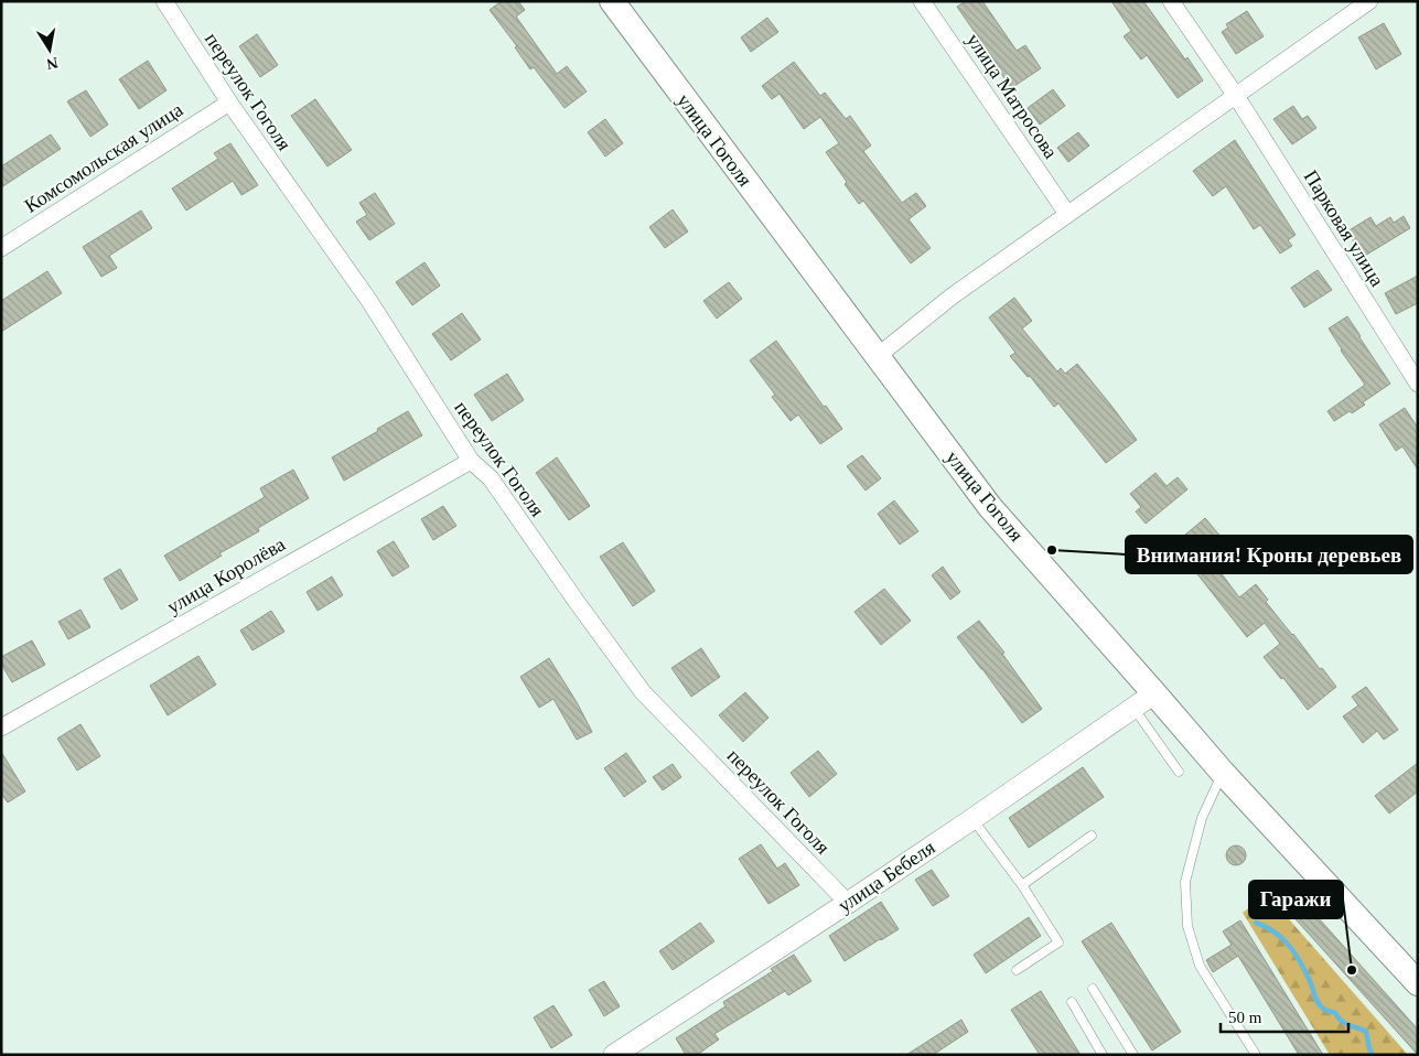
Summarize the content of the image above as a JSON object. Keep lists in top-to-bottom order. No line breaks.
{"streets":{"main road":["улица Гоголя"],"street":["переулок Гоголя","улица Матросова","Комсомольская улица","Парковая улица","улица Королёва","улица Бебеля"]},"crossings":[["переулок Гоголя","Комсомольская улица"],["переулок Гоголя","улица Королёва"],["переулок Гоголя","улица Бебеля"],["улица Гоголя","улица Бебеля"]],"places":["Внимания! Кроны деревьев","Гаражи"],"scale_bar":"50 m","north":"bottom"}
